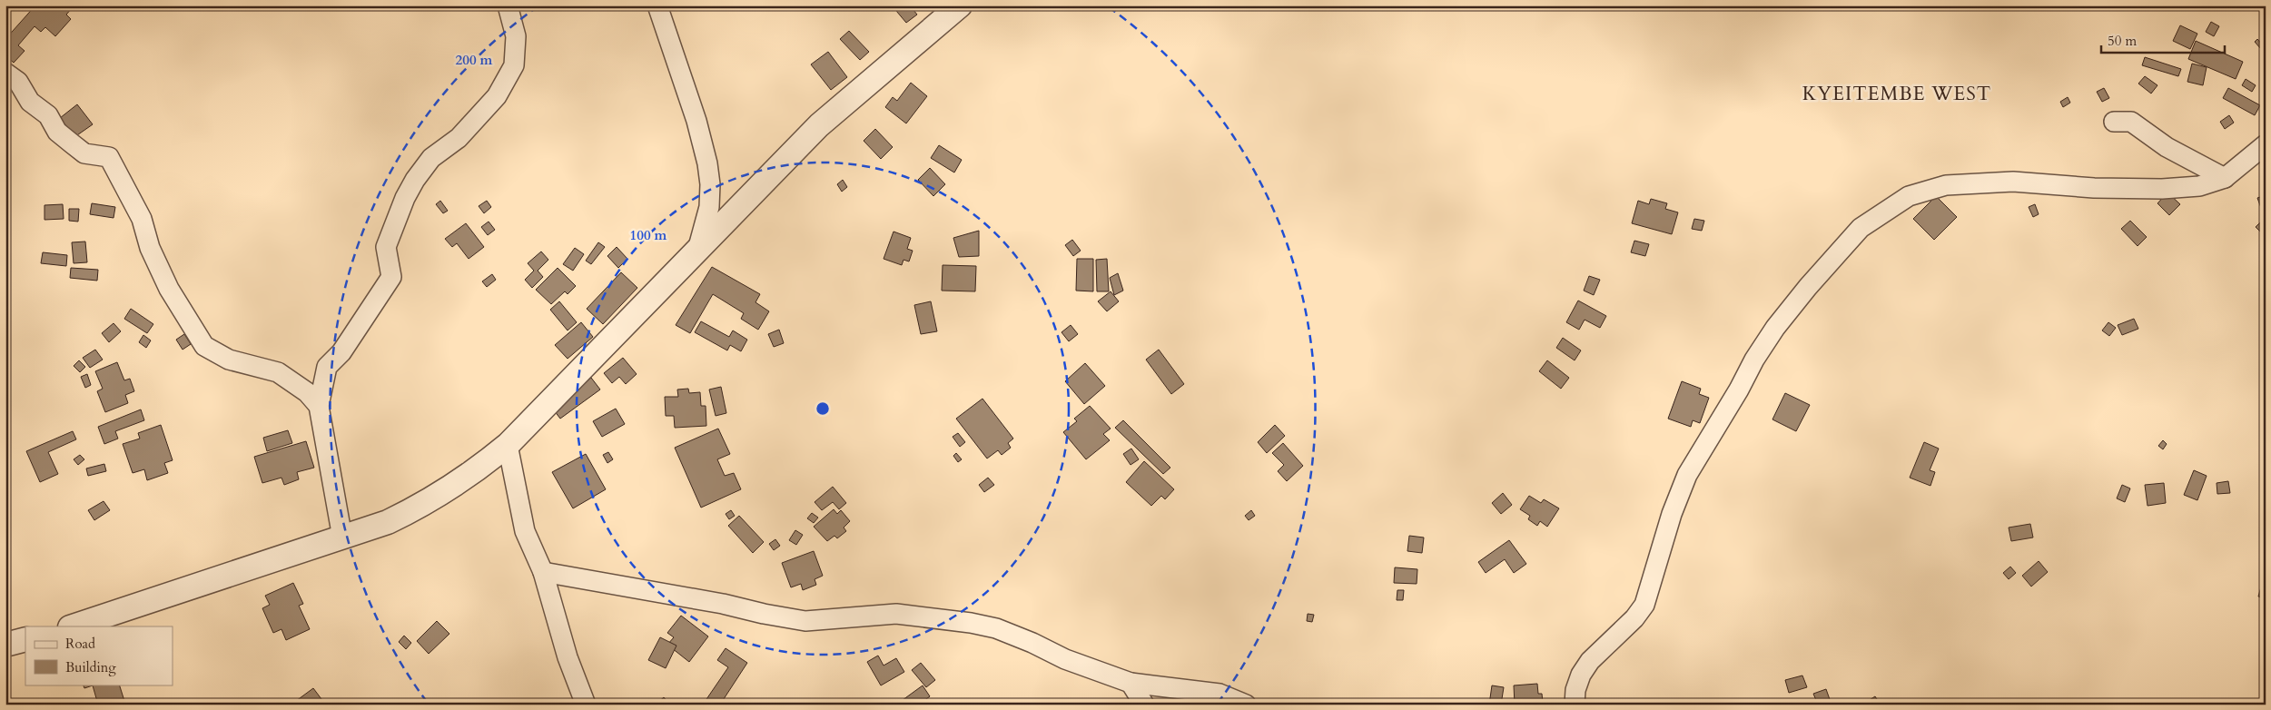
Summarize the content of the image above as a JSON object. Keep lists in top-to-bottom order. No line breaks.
{"districts":["KYEITEMBE WEST"],"legend":["Road","Building"],"scale_bar":"50 m","rings":["200 m","100 m"]}
